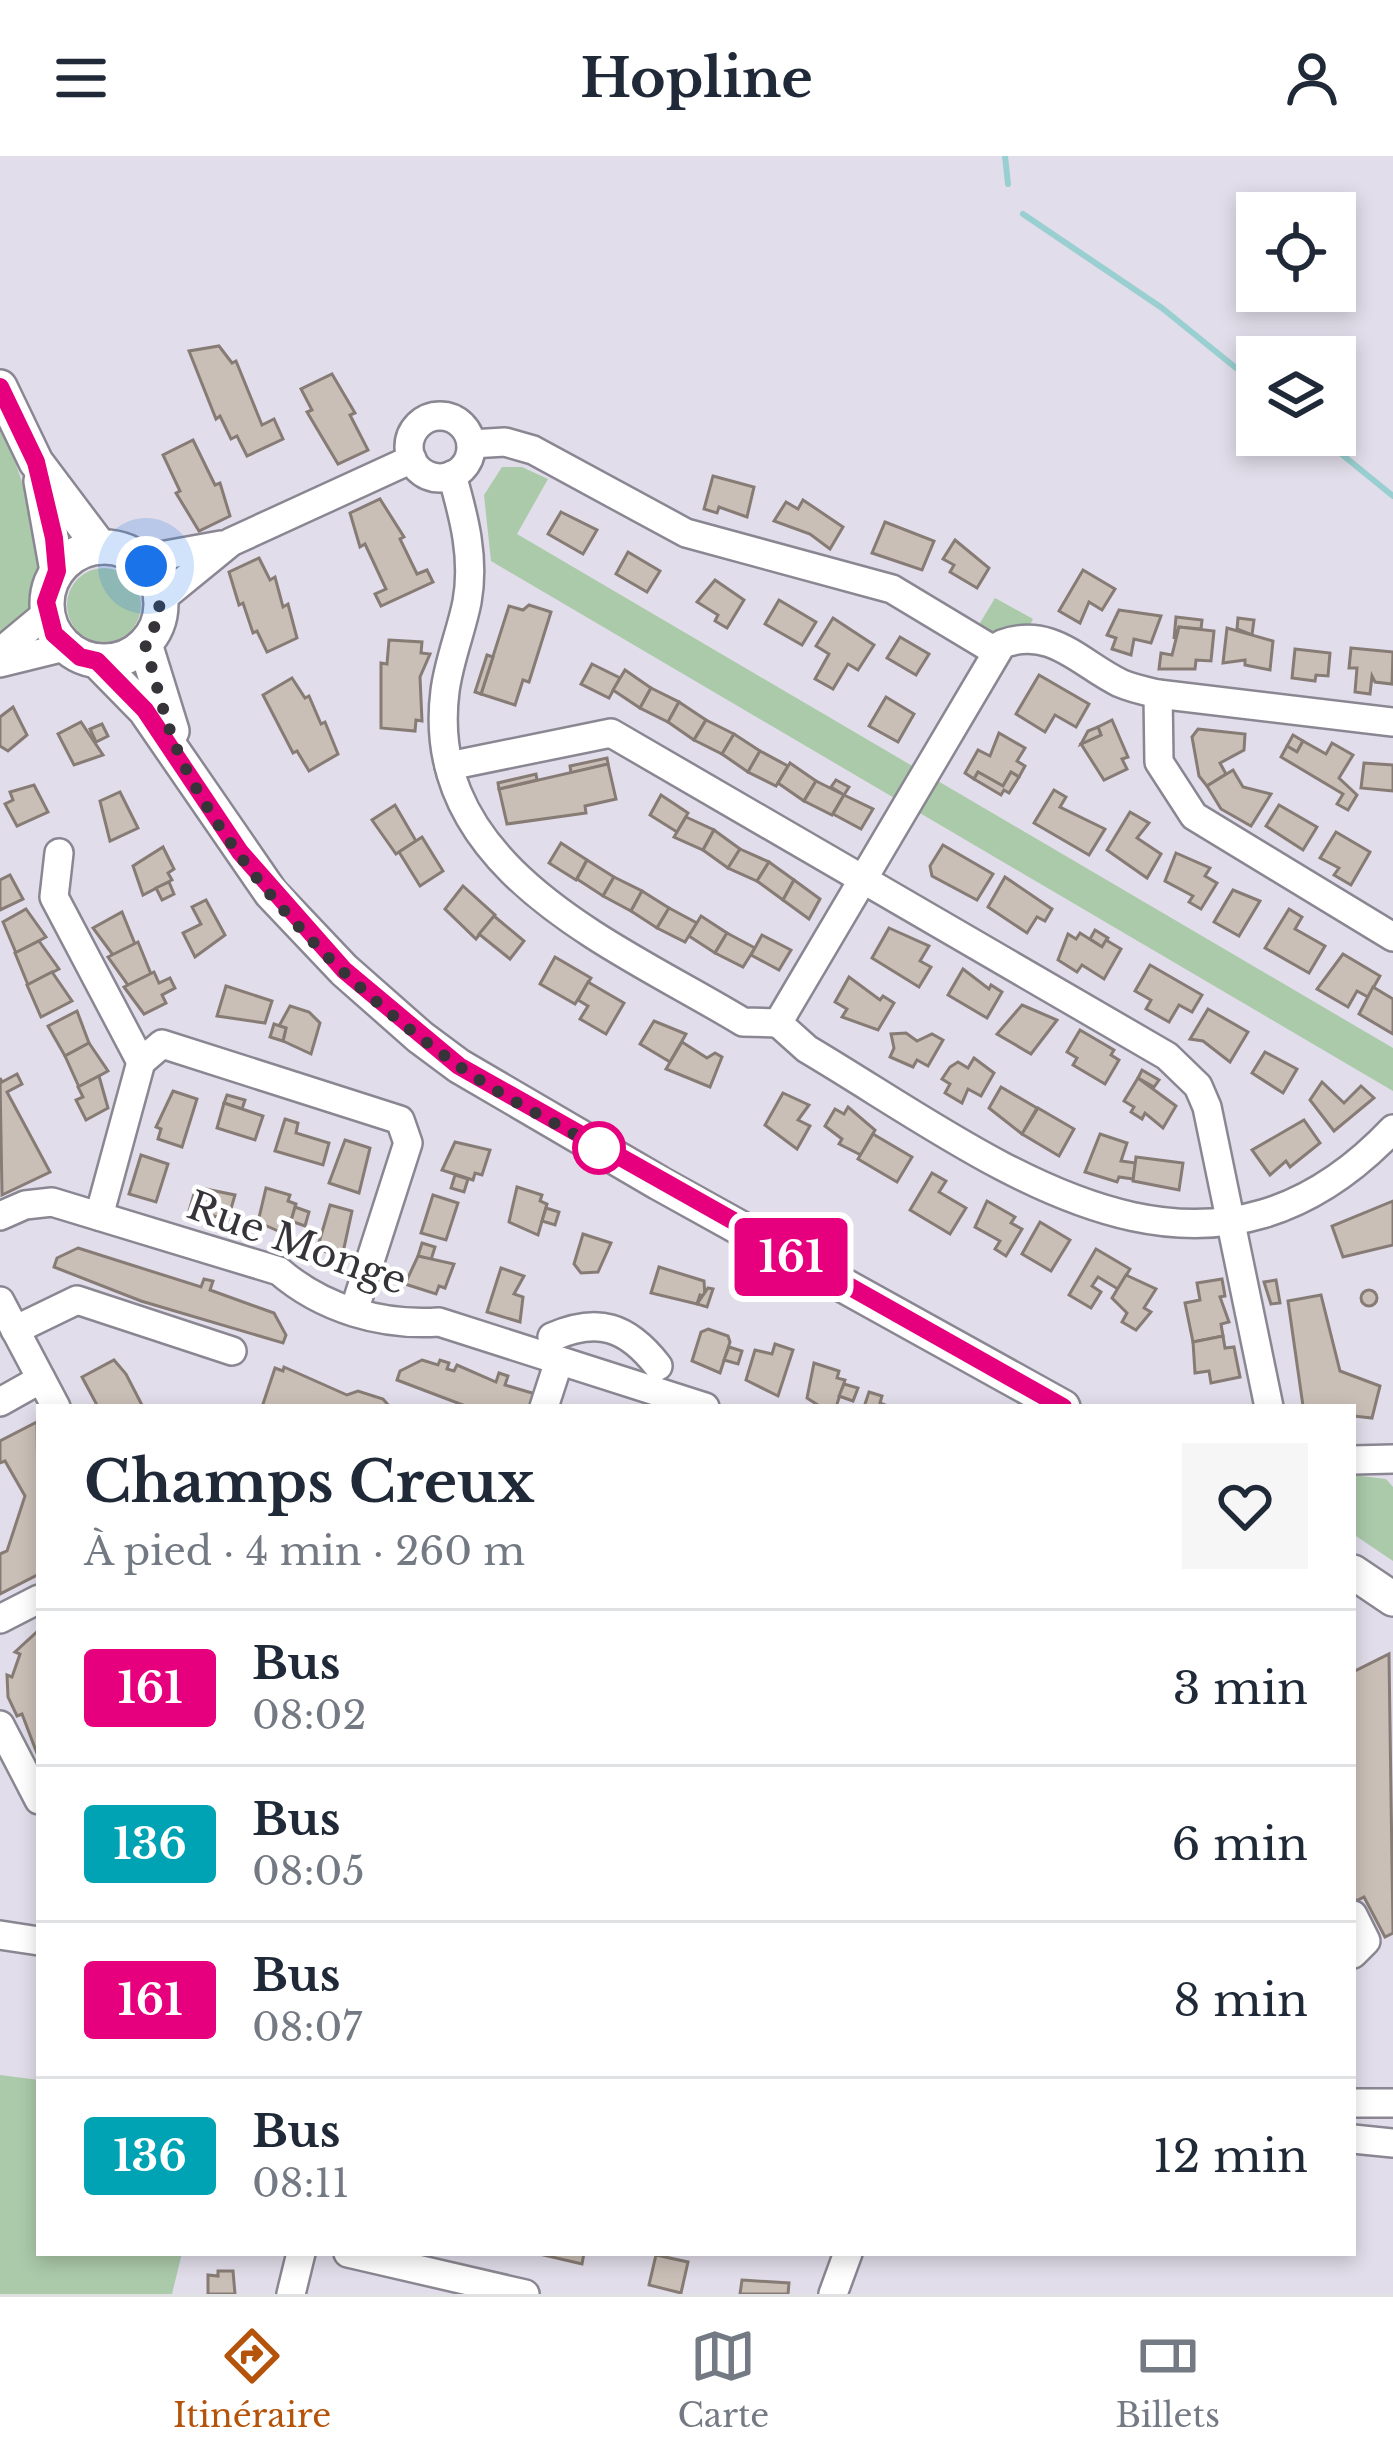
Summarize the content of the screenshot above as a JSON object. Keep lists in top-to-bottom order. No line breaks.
{"streets":{"street":["Rue Monge"]},"lines":["bus line 161"],"page":{"header":"Hopline","on_map":"161","heading":["Champs Creux","À pied · 4 min · 260 m"],"list":[{"mark":"161","name":"Bus","note":"08:02","value":"3 min"},{"mark":"136","name":"Bus","note":"08:05","value":"6 min"},{"mark":"161","name":"Bus","note":"08:07","value":"8 min"},{"mark":"136","name":"Bus","note":"08:11","value":"12 min"}],"tabs":["Itinéraire","Carte","Billets"]}}
